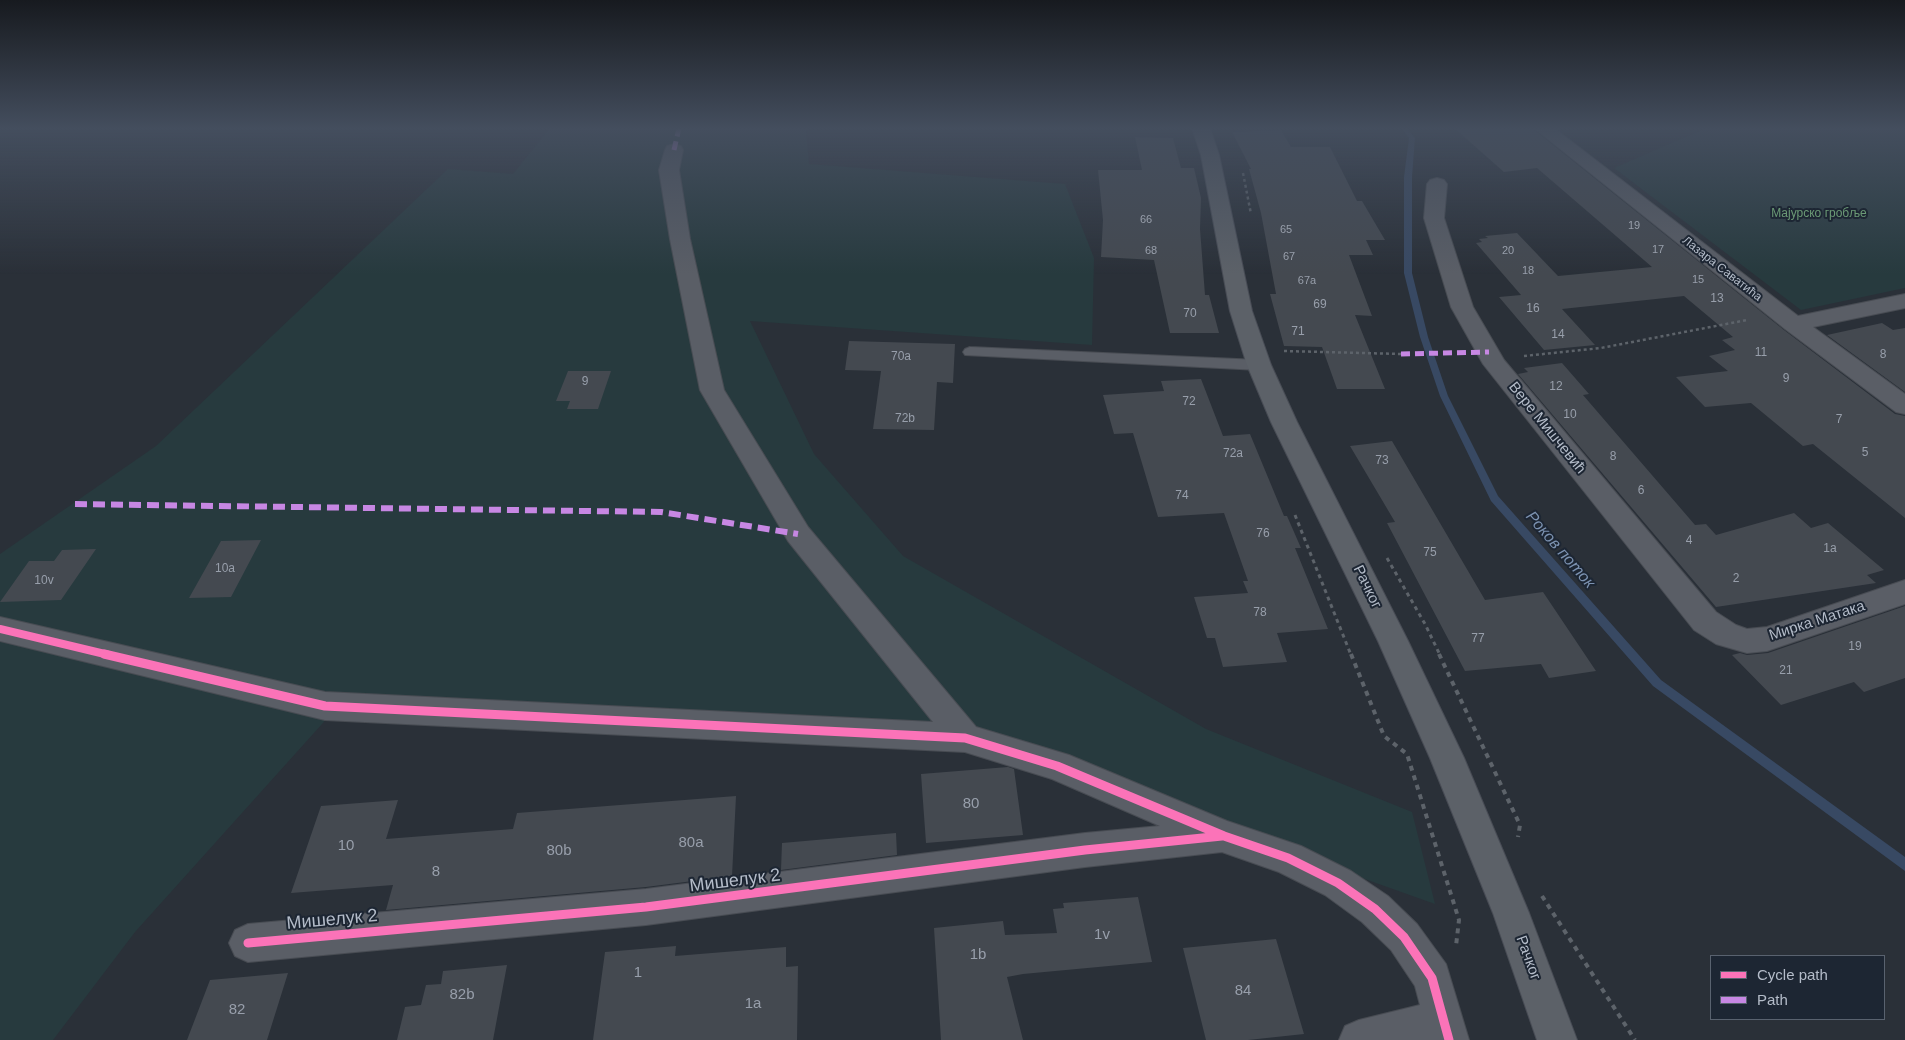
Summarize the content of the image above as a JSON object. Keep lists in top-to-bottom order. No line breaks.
{"streets":{"main road":["Рачког"],"street":["Лазара Саватића","Вере Мишчевић","Мирка Матака","Мишелук 2"]},"crossings":[["Вере Мишчевић","Мирка Матака"]],"water":["Роков поток"],"parks":["Мајурско гробље"],"house_numbers":["66","19","65","17","68","20","67","18","15","67a","13","69","16","70","71","14","11","8","70a","9","9","12","72","10","72b","7","5","72a","8","73","6","74","76","4","1a","75","10a","2","10v","78","77","19","21","80","80a","10","80b","8","1v","1b","1","84","82b","1a","82"],"legend":["Cycle path","Path"]}
